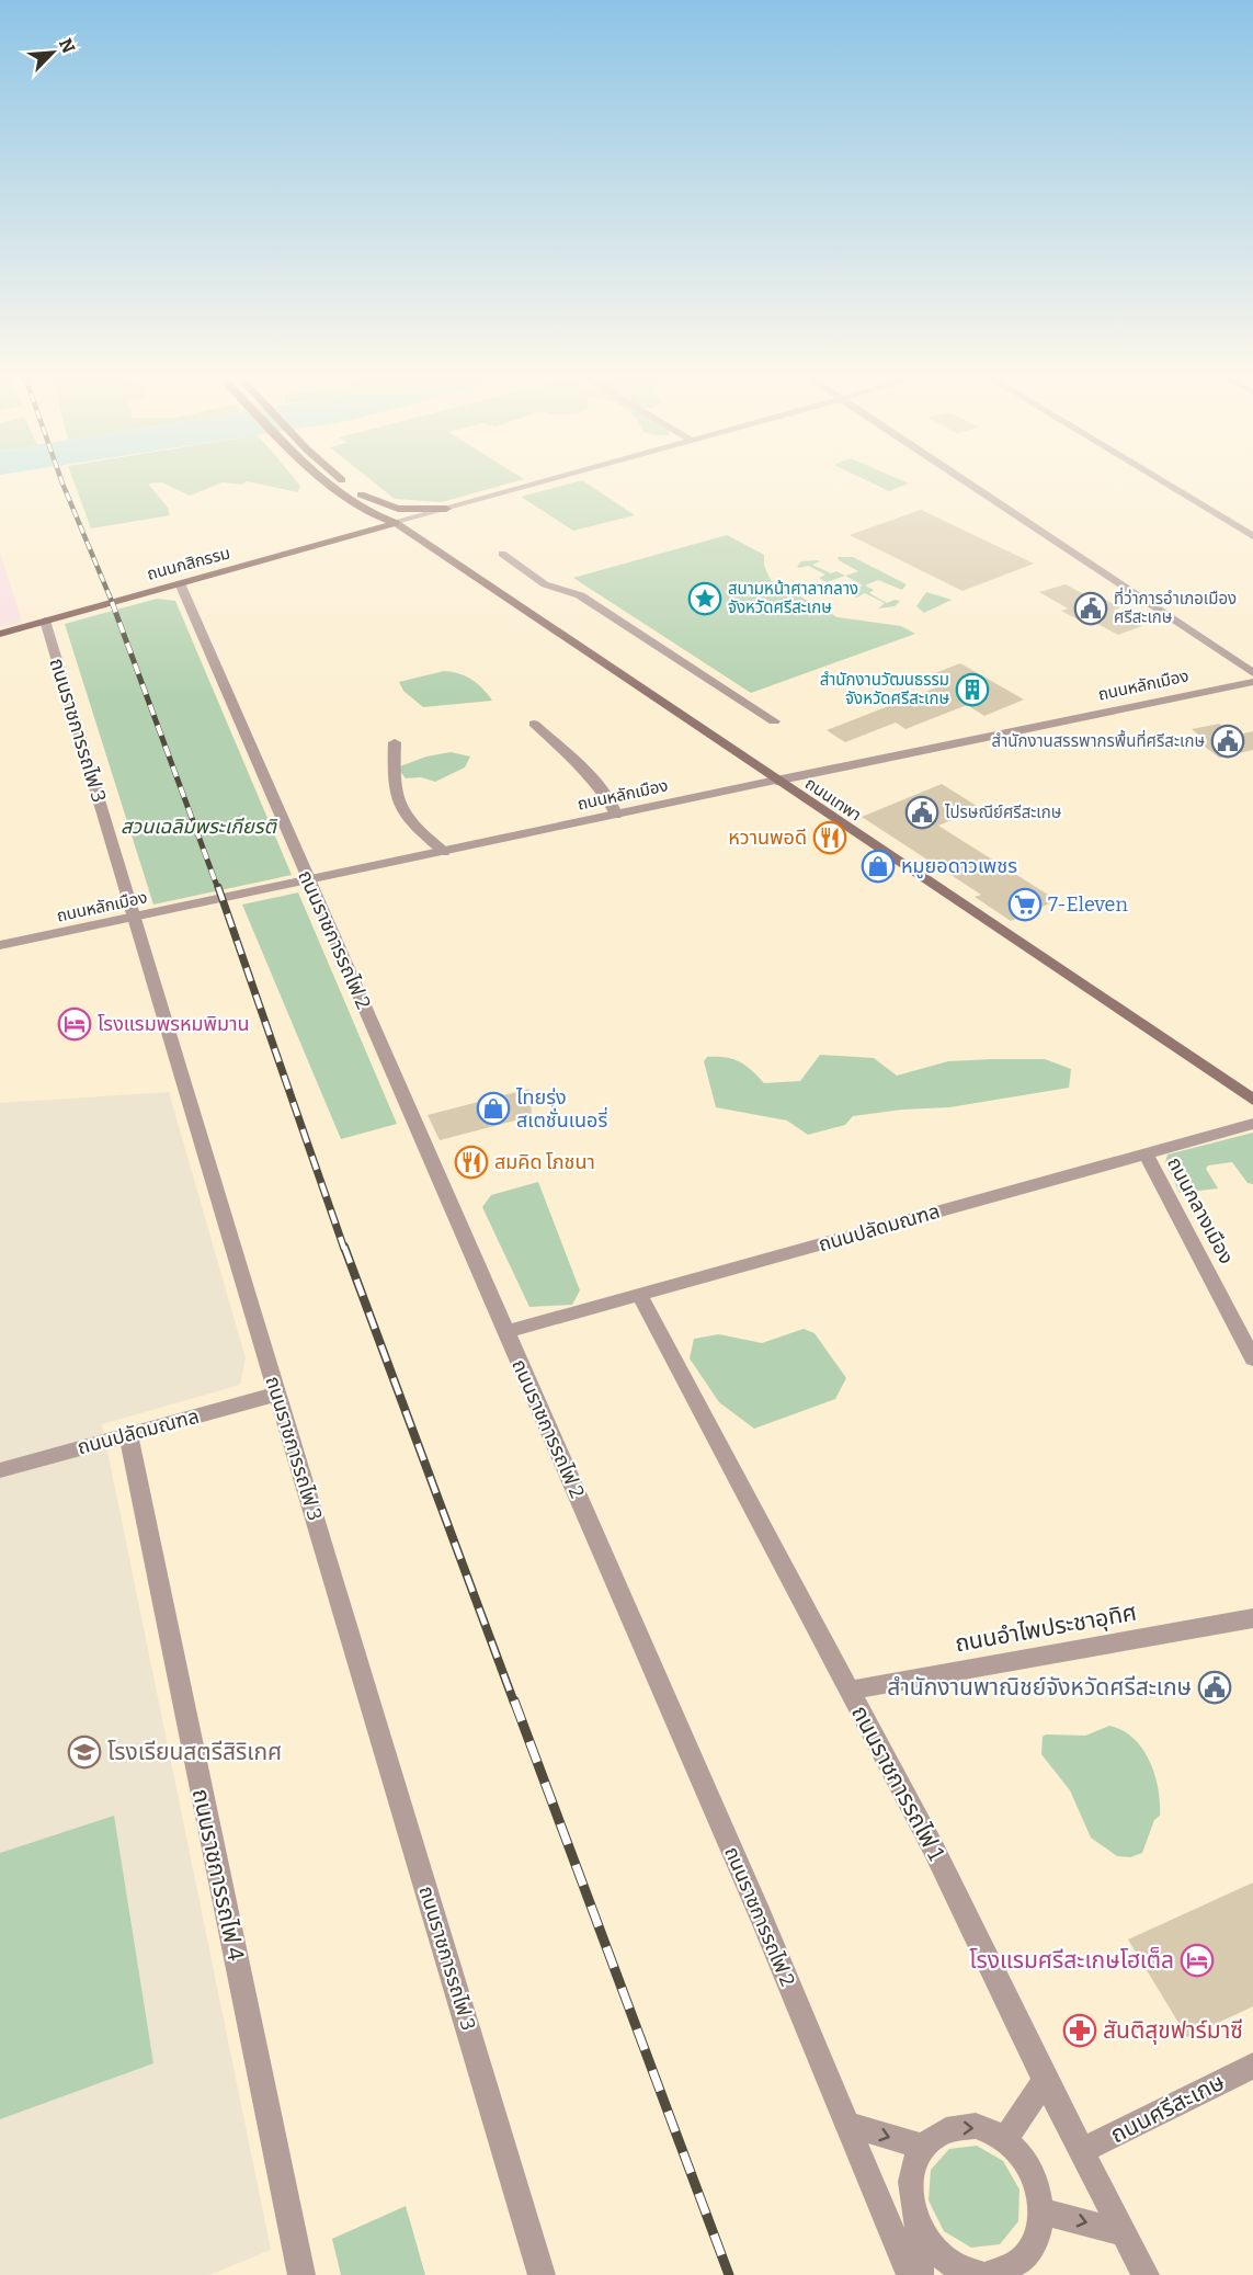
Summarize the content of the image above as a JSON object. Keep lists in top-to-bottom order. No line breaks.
{"streets":{"main road":["ถนนกสิกรรม","ถนนเทพา"],"street":["ถนนหลักเมือง","ถนนราชการรถไฟ 3","ถนนราชการรถไฟ 2","ถนนกลางเมือง","ถนนปลัดมณฑล","ถนนอำไพประชาอุทิศ","ถนนราชการรถไฟ 1","ถนนราชการรถไฟ 4","ถนนศรีสะเกษ"]},"crossings":[["ถนนกสิกรรม","ถนนราชการรถไฟ 3"],["ถนนกสิกรรม","ถนนเทพา"],["ถนนกสิกรรม","ถนนราชการรถไฟ 2"],["ถนนหลักเมือง","ถนนราชการรถไฟ 3"],["ถนนหลักเมือง","ถนนเทพา"],["ถนนหลักเมือง","ถนนราชการรถไฟ 2"],["ถนนราชการรถไฟ 3","ถนนปลัดมณฑล"],["ถนนราชการรถไฟ 2","ถนนปลัดมณฑล"],["ถนนกลางเมือง","ถนนปลัดมณฑล"],["ถนนปลัดมณฑล","ถนนราชการรถไฟ 1"],["ถนนปลัดมณฑล","ถนนราชการรถไฟ 4"],["ถนนอำไพประชาอุทิศ","ถนนราชการรถไฟ 1"],["ถนนราชการรถไฟ 1","ถนนศรีสะเกษ"]],"parks":["สวนเฉลิมพระเกียรติ"],"places":{"place":["สนามหน้าศาลากลาง จังหวัดศรีสะเกษ"],"public building":["ที่ว่าการอำเภอเมือง ศรีสะเกษ","สำนักงานสรรพากรพื้นที่ศรีสะเกษ","ไปรษณีย์ศรีสะเกษ","สำนักงานพาณิชย์จังหวัดศรีสะเกษ"],"building":["สำนักงานวัฒนธรรม จังหวัดศรีสะเกษ"],"restaurant":["หวานพอดี","สมคิด โภชนา"],"shop":["หมูยอดาวเพชร","ไทยรุ่ง สเตชั่นเนอรี่"],"supermarket":["7-Eleven"],"hotel":["โรงแรมพรหมพิมาน","โรงแรมศรีสะเกษโฮเต็ล"],"school or university":["โรงเรียนสตรีสิริเกศ"],"pharmacy":["สันติสุขฟาร์มาซี"]},"north":"top right"}
